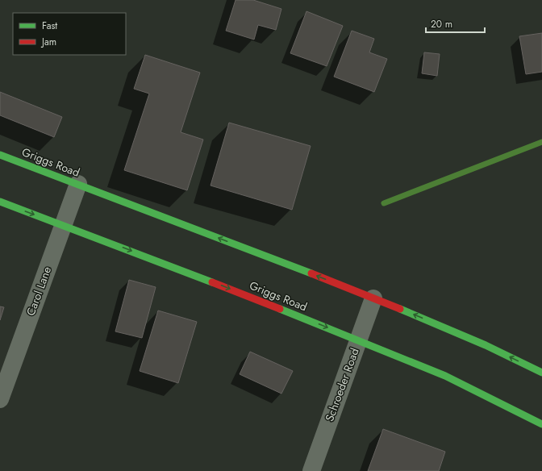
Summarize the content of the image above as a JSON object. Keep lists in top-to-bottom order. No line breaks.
{"streets":{"main road":["Griggs Road"],"street":["Carol Lane","Schroeder Road"]},"crossings":[["Griggs Road","Carol Lane"],["Griggs Road","Schroeder Road"]],"legend":["Fast","Jam"],"scale_bar":"20 m"}
